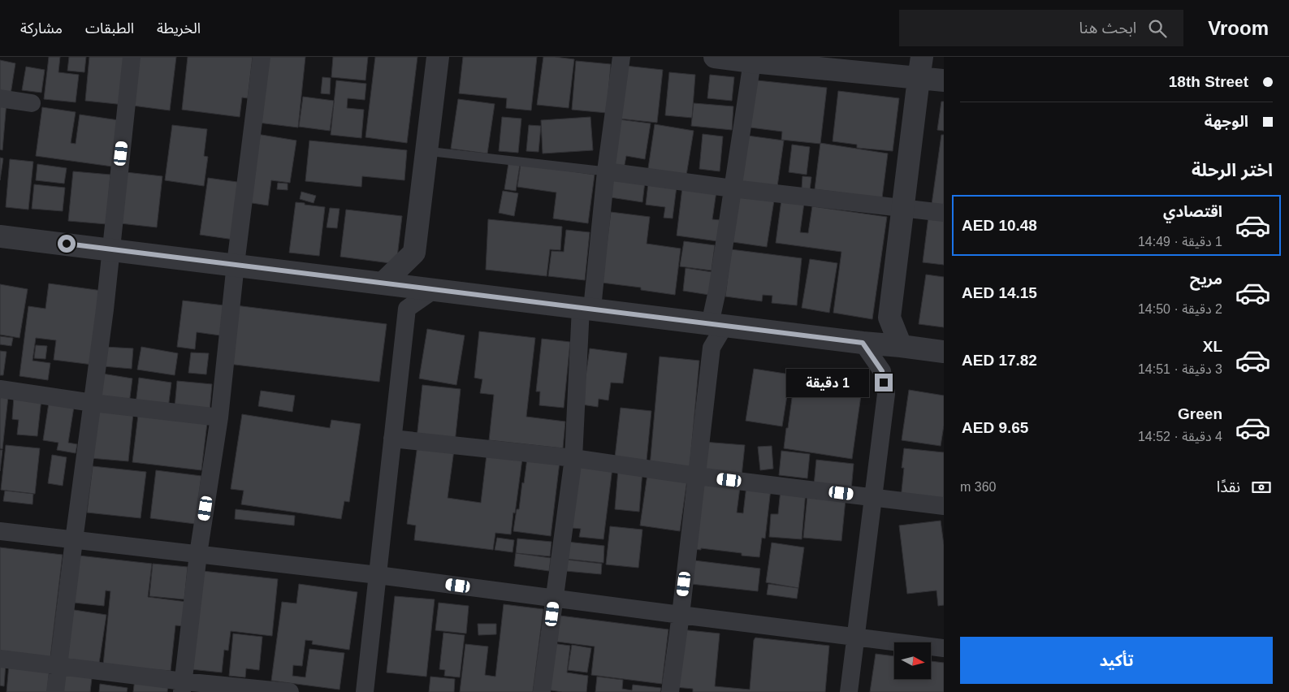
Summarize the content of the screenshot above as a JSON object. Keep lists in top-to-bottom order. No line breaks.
{"north":"right","page":{"header":"Vroom","search":"ابحث هنا","nav":["الخريطة","الطبقات","مشاركة"],"banner":["18th Street","الوجهة"],"heading":"اختر الرحلة","list":[{"name":"اقتصادي","note":"1 دقيقة · 14:49","value":"AED 10.48"},{"name":"مريح","note":"2 دقيقة · 14:50","value":"AED 14.15"},{"name":"XL","note":"3 دقيقة · 14:51","value":"AED 17.82"},{"name":"Green","note":"4 دقيقة · 14:52","value":"AED 9.65"}],"bubble":"1 دقيقة","pay":["نقدًا","360 m"],"buttons":"تأكيد"}}
